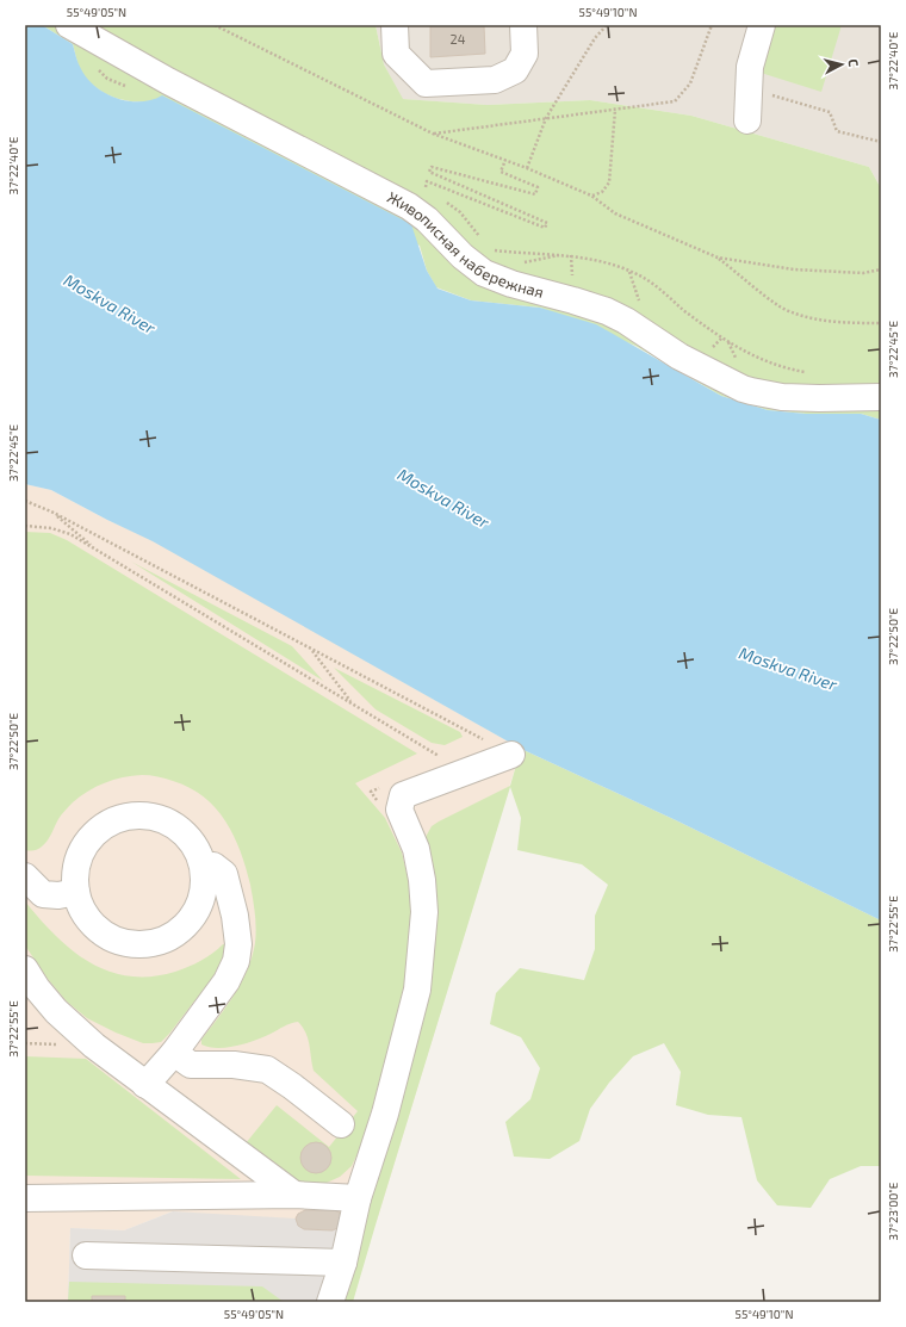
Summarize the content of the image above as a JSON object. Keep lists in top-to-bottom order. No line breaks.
{"streets":{"street":["Живописная набережная"]},"water":["Moskva River"],"house_numbers":["24"],"north":"right","coordinates":["55°49'05\"N","55°49'10\"N","37°22'40\"E","37°22'45\"E","37°22'50\"E","37°22'55\"E","37°23'00\"E"]}
